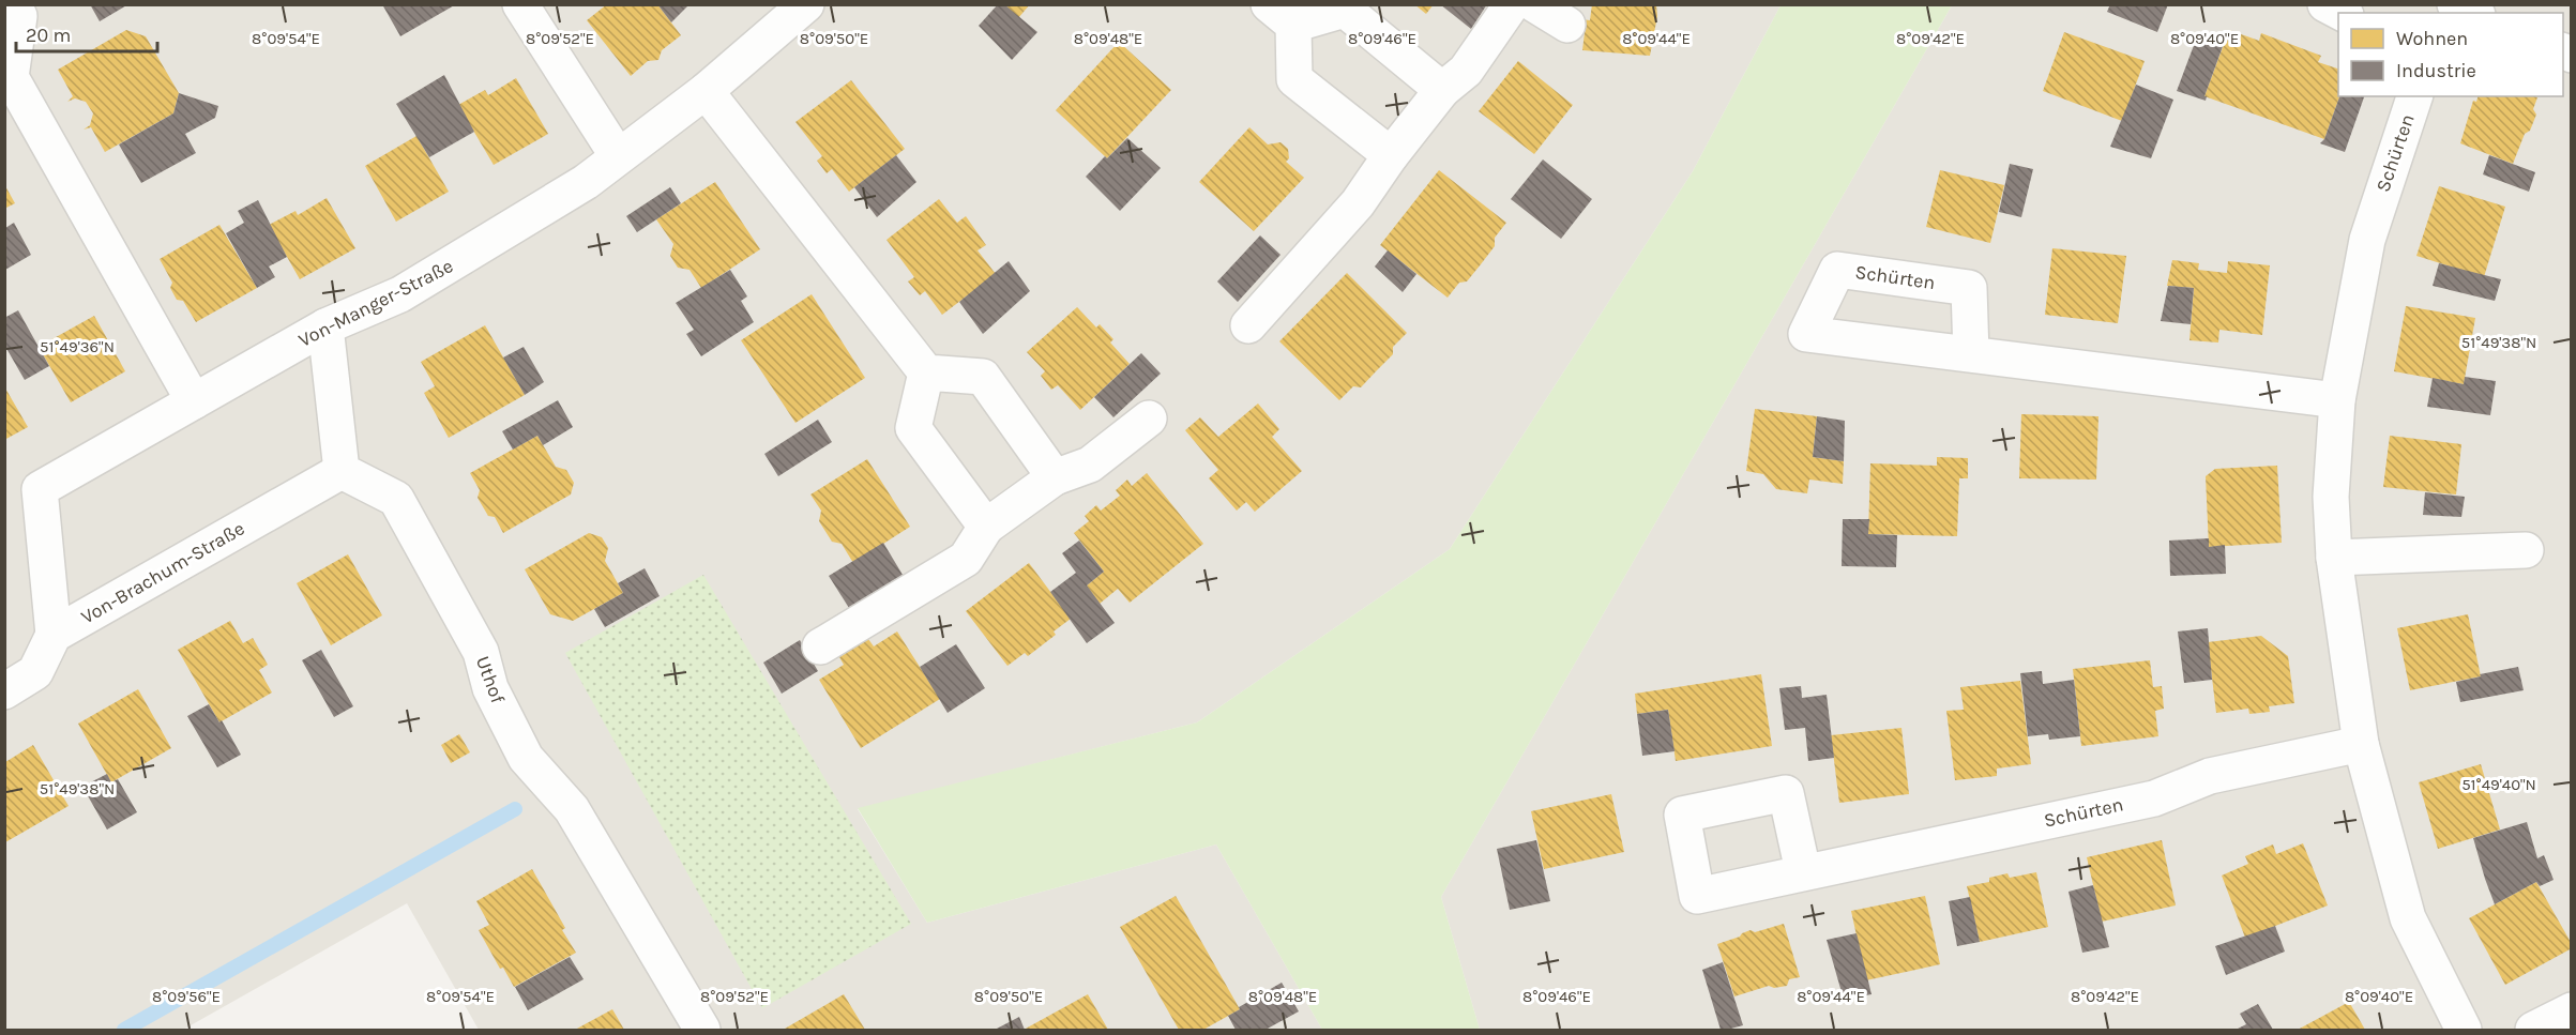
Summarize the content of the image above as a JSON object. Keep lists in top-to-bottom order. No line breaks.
{"streets":{"street":["Schürten","Von-Manger-Straße","Von-Brachum-Straße","Uthof"]},"crossings":[["Von-Manger-Straße","Von-Brachum-Straße"],["Von-Brachum-Straße","Uthof"]],"legend":["Wohnen","Industrie"],"scale_bar":"20 m","coordinates":["8°09'54\"E","8°09'52\"E","8°09'50\"E","8°09'48\"E","8°09'46\"E","8°09'44\"E","8°09'42\"E","8°09'40\"E","51°49'38\"N","51°49'36\"N","51°49'40\"N","8°09'56\"E"]}
